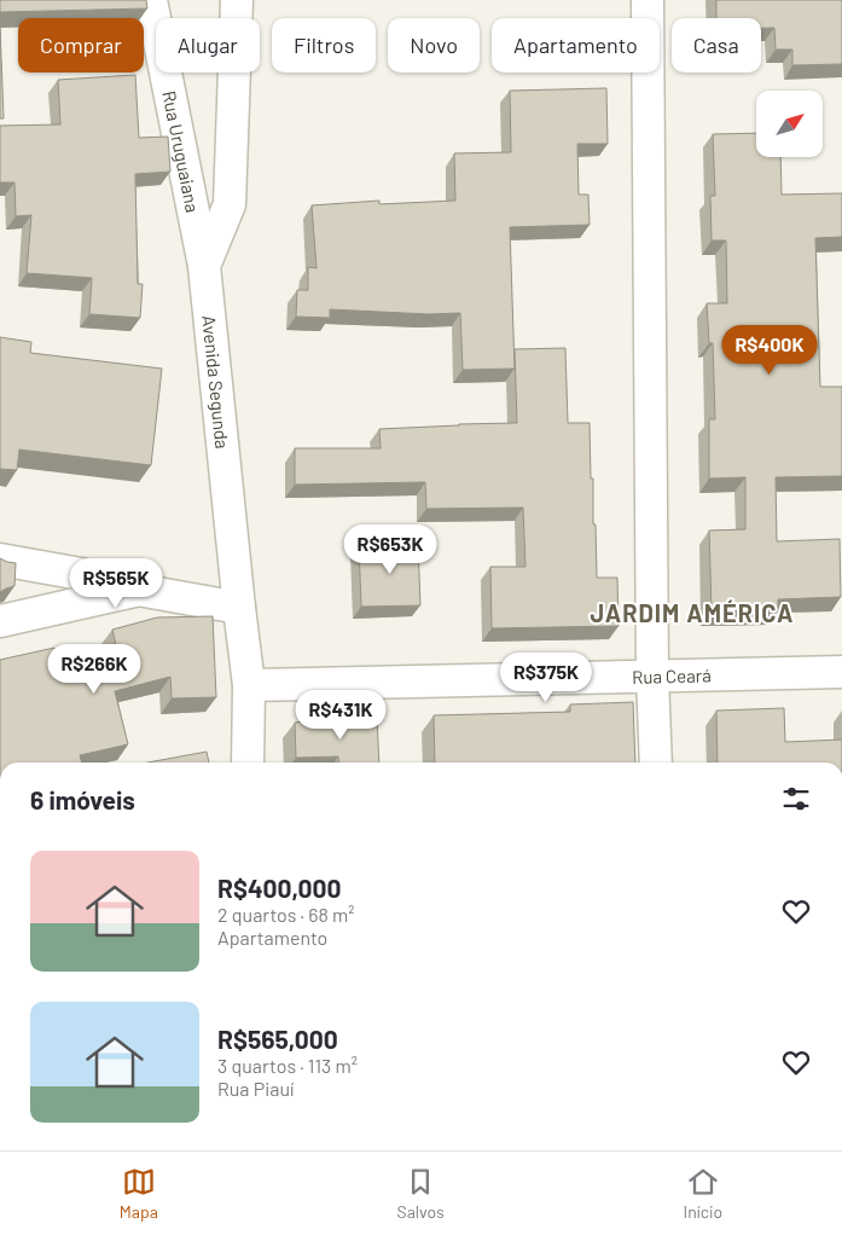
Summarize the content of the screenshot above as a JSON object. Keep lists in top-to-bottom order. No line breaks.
{"streets":{"street":["Rua Uruguaiana","Avenida Segunda","Rua Ceará"]},"crossings":[["Rua Uruguaiana","Avenida Segunda"],["Avenida Segunda","Rua Ceará"]],"districts":["JARDIM AMÉRICA"],"north":"top right","page":{"chip":["Comprar","Alugar","Filtros","Novo","Apartamento","Casa"],"price":["R$400K","R$653K","R$565K","R$266K","R$375K","R$431K"],"heading":"6 imóveis","list":[{"name":"R$400,000","note":"2 quartos · 68 m² · Apartamento"},{"name":"R$565,000","note":"3 quartos · 113 m² · Rua Piauí"}],"tabs":["Mapa","Salvos","Início"]}}
